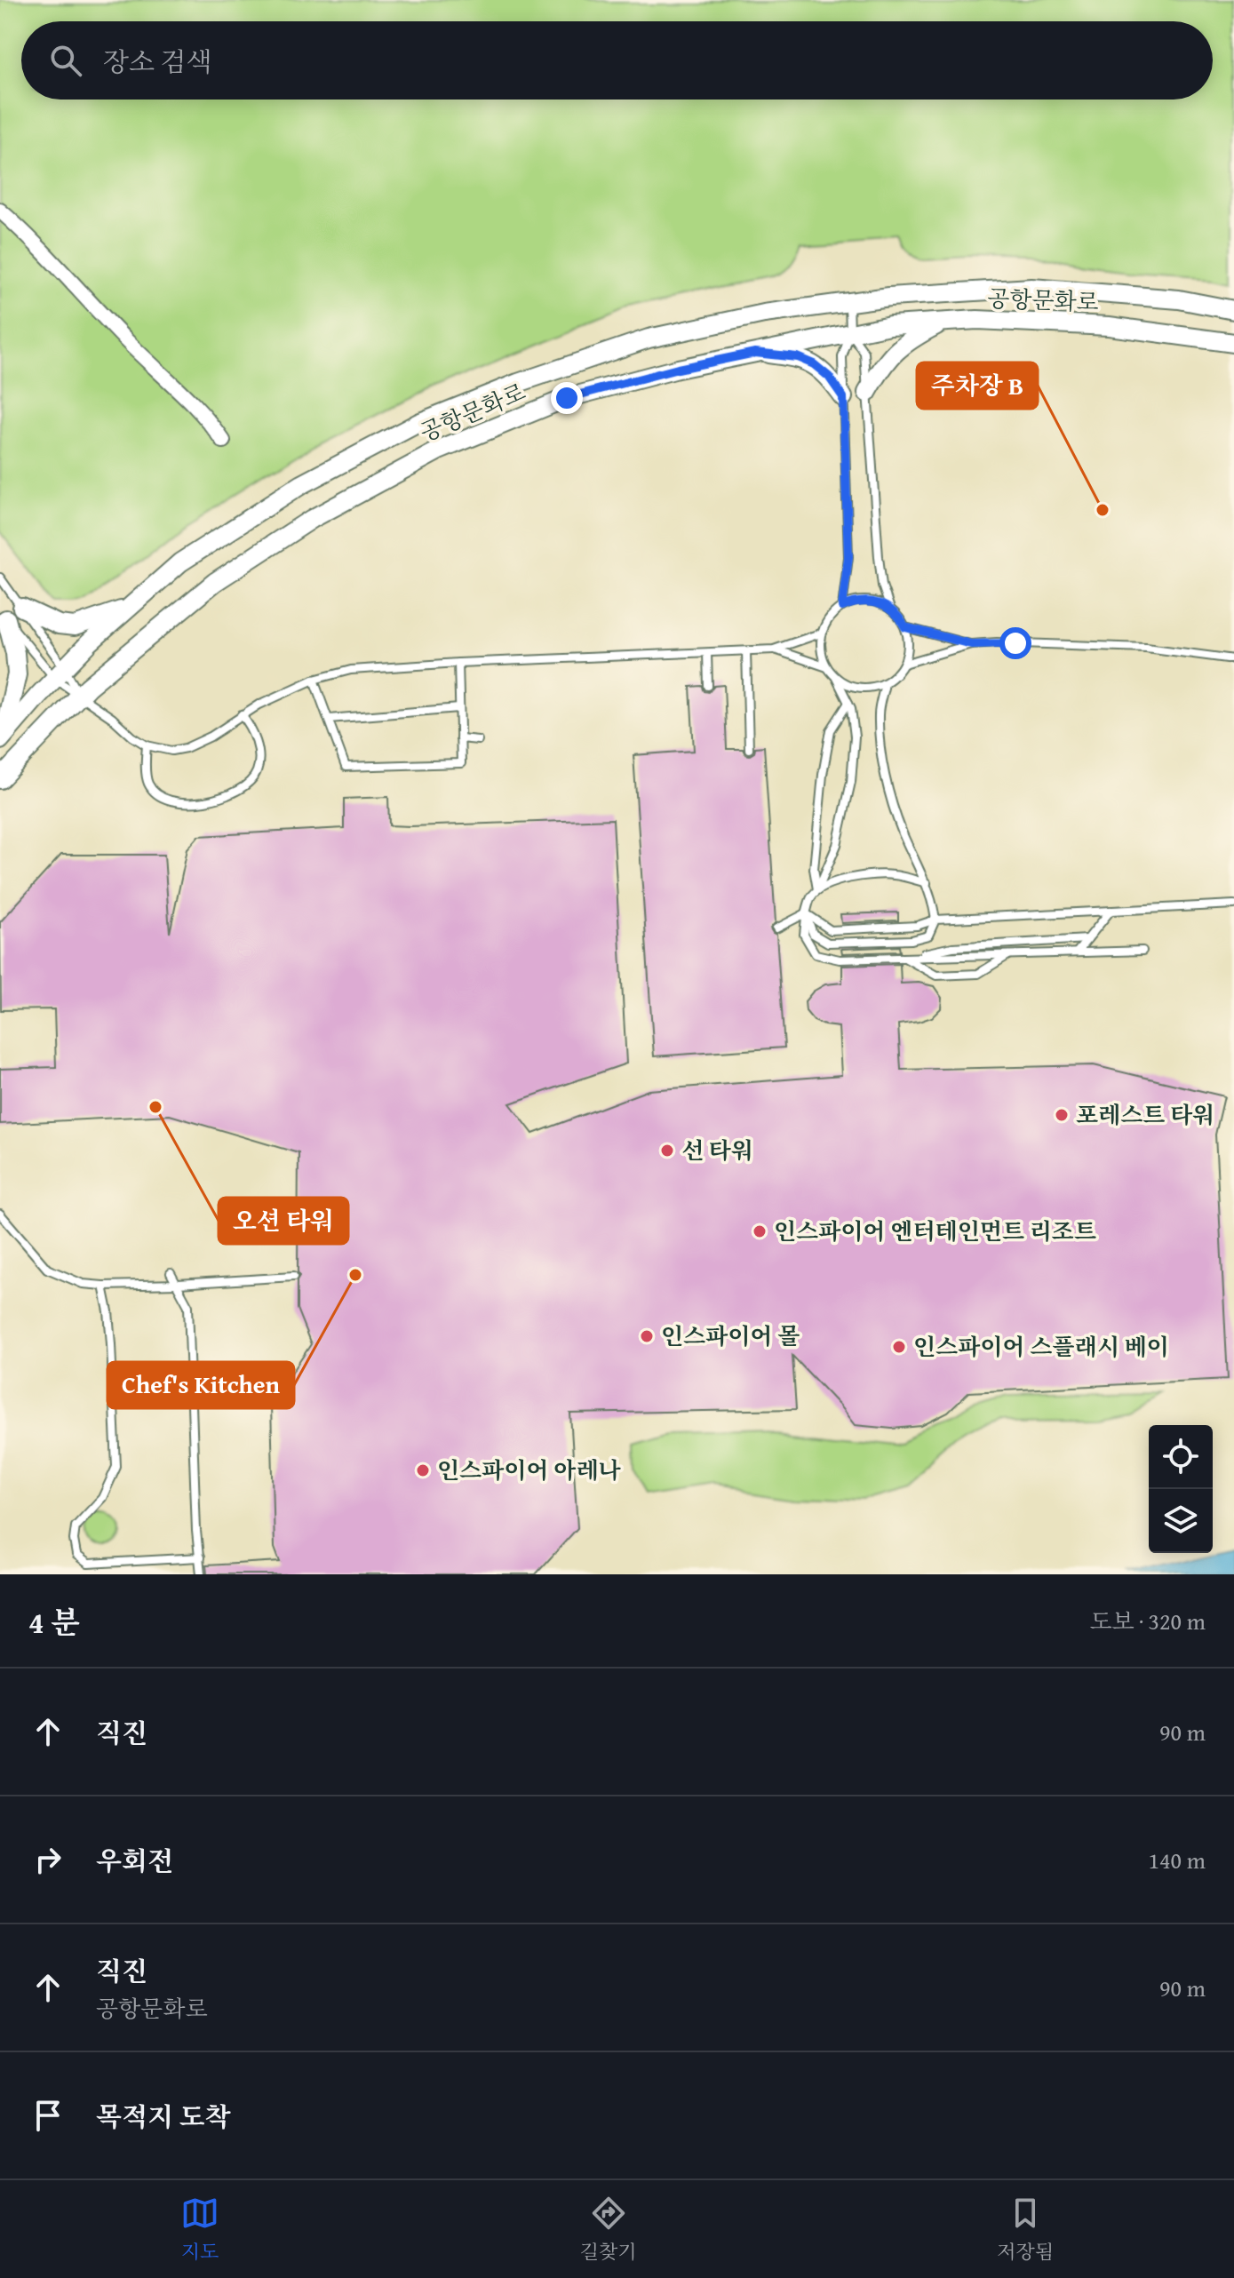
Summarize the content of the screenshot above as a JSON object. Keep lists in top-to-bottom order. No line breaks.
{"streets":{"street":["공항문화로"]},"places":["주차장 B","오션 타워","포레스트 타워","선 타워","인스파이어 엔터테인먼트 리조트","Chef's Kitchen","인스파이어 몰","인스파이어 스플래시 베이","인스파이어 아레나"],"page":{"search":"장소 검색","heading":["4 분","도보 · 320 m"],"list":[["직진","90 m"],["우회전","140 m"],["직진","공항문화로","90 m"],"목적지 도착"],"nav":["지도","길찾기","저장됨"]}}
